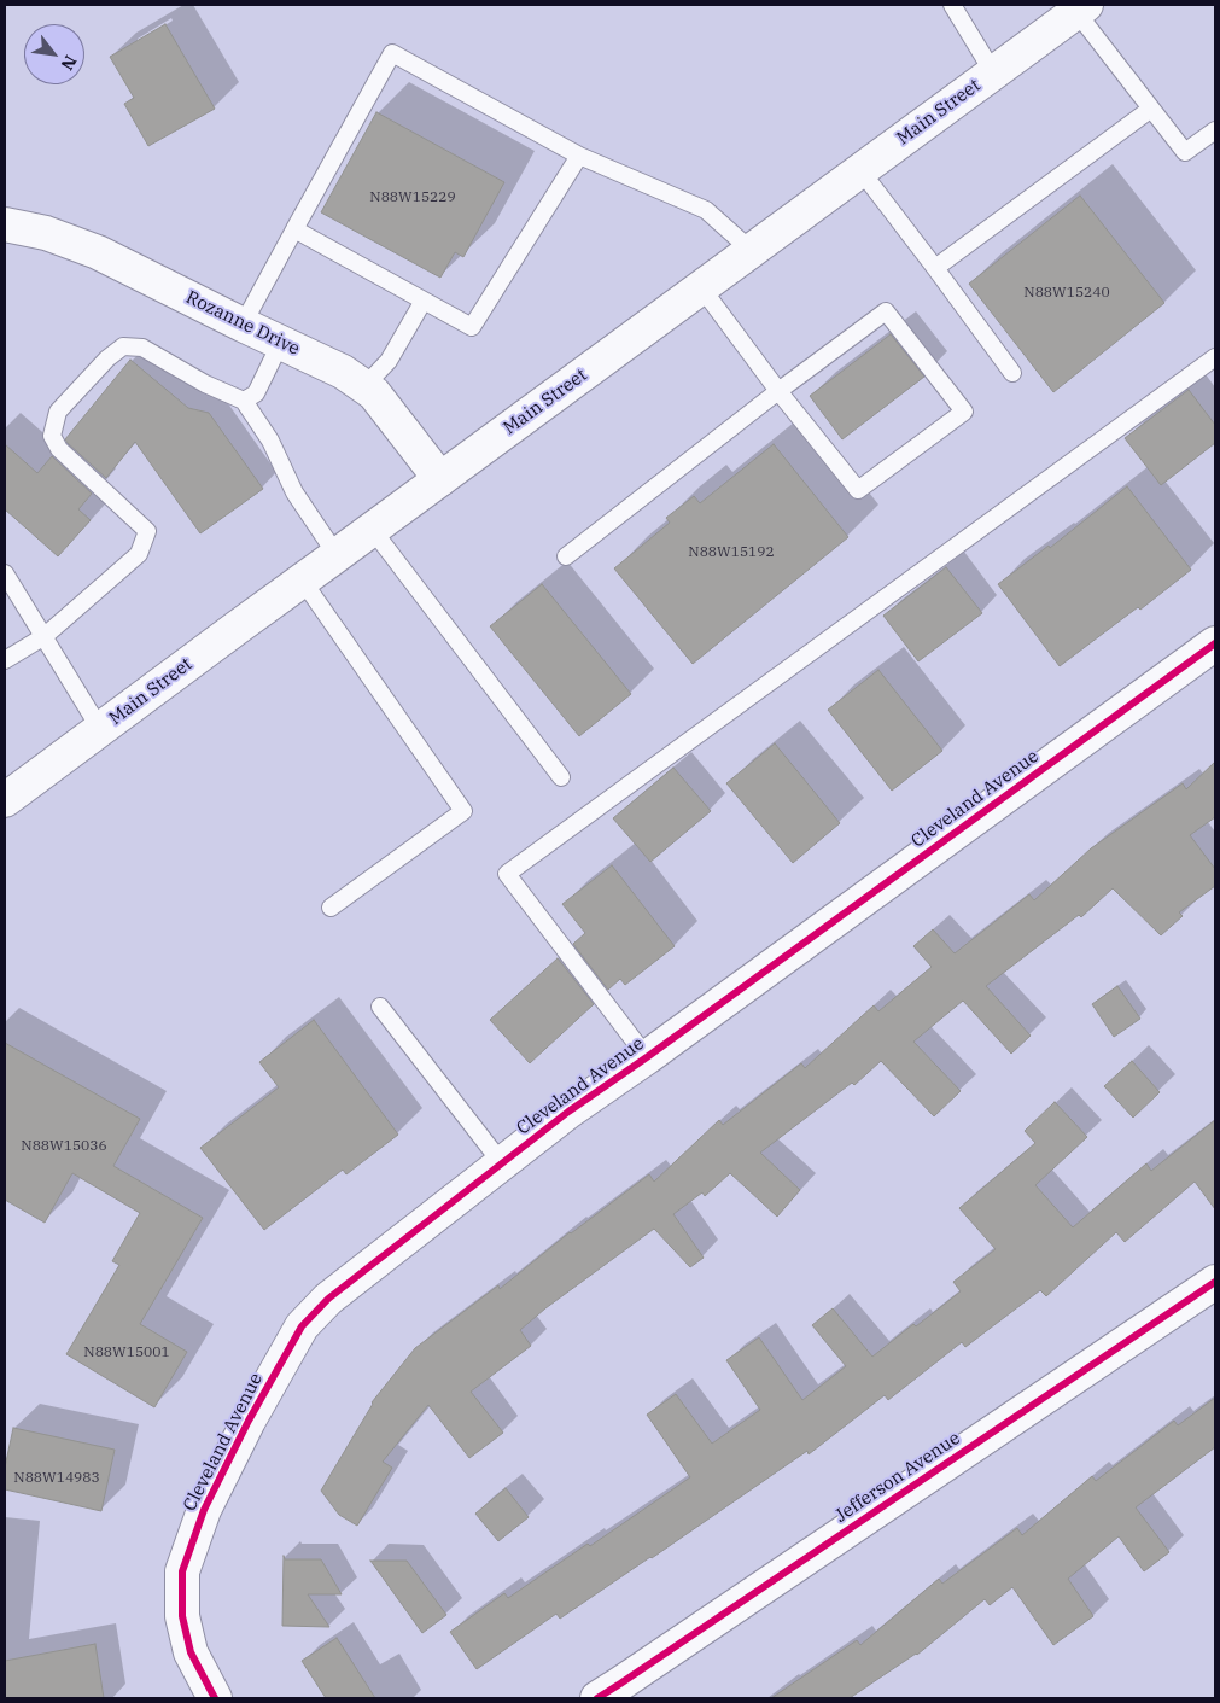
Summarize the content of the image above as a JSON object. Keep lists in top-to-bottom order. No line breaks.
{"streets":{"street":["Main Street","Rozanne Drive","Cleveland Avenue","Jefferson Avenue"]},"crossings":[["Main Street","Rozanne Drive"]],"house_numbers":["N88W15229","N88W15240","N88W15192","N88W15036","N88W15001","N88W14983"],"north":"bottom right"}
